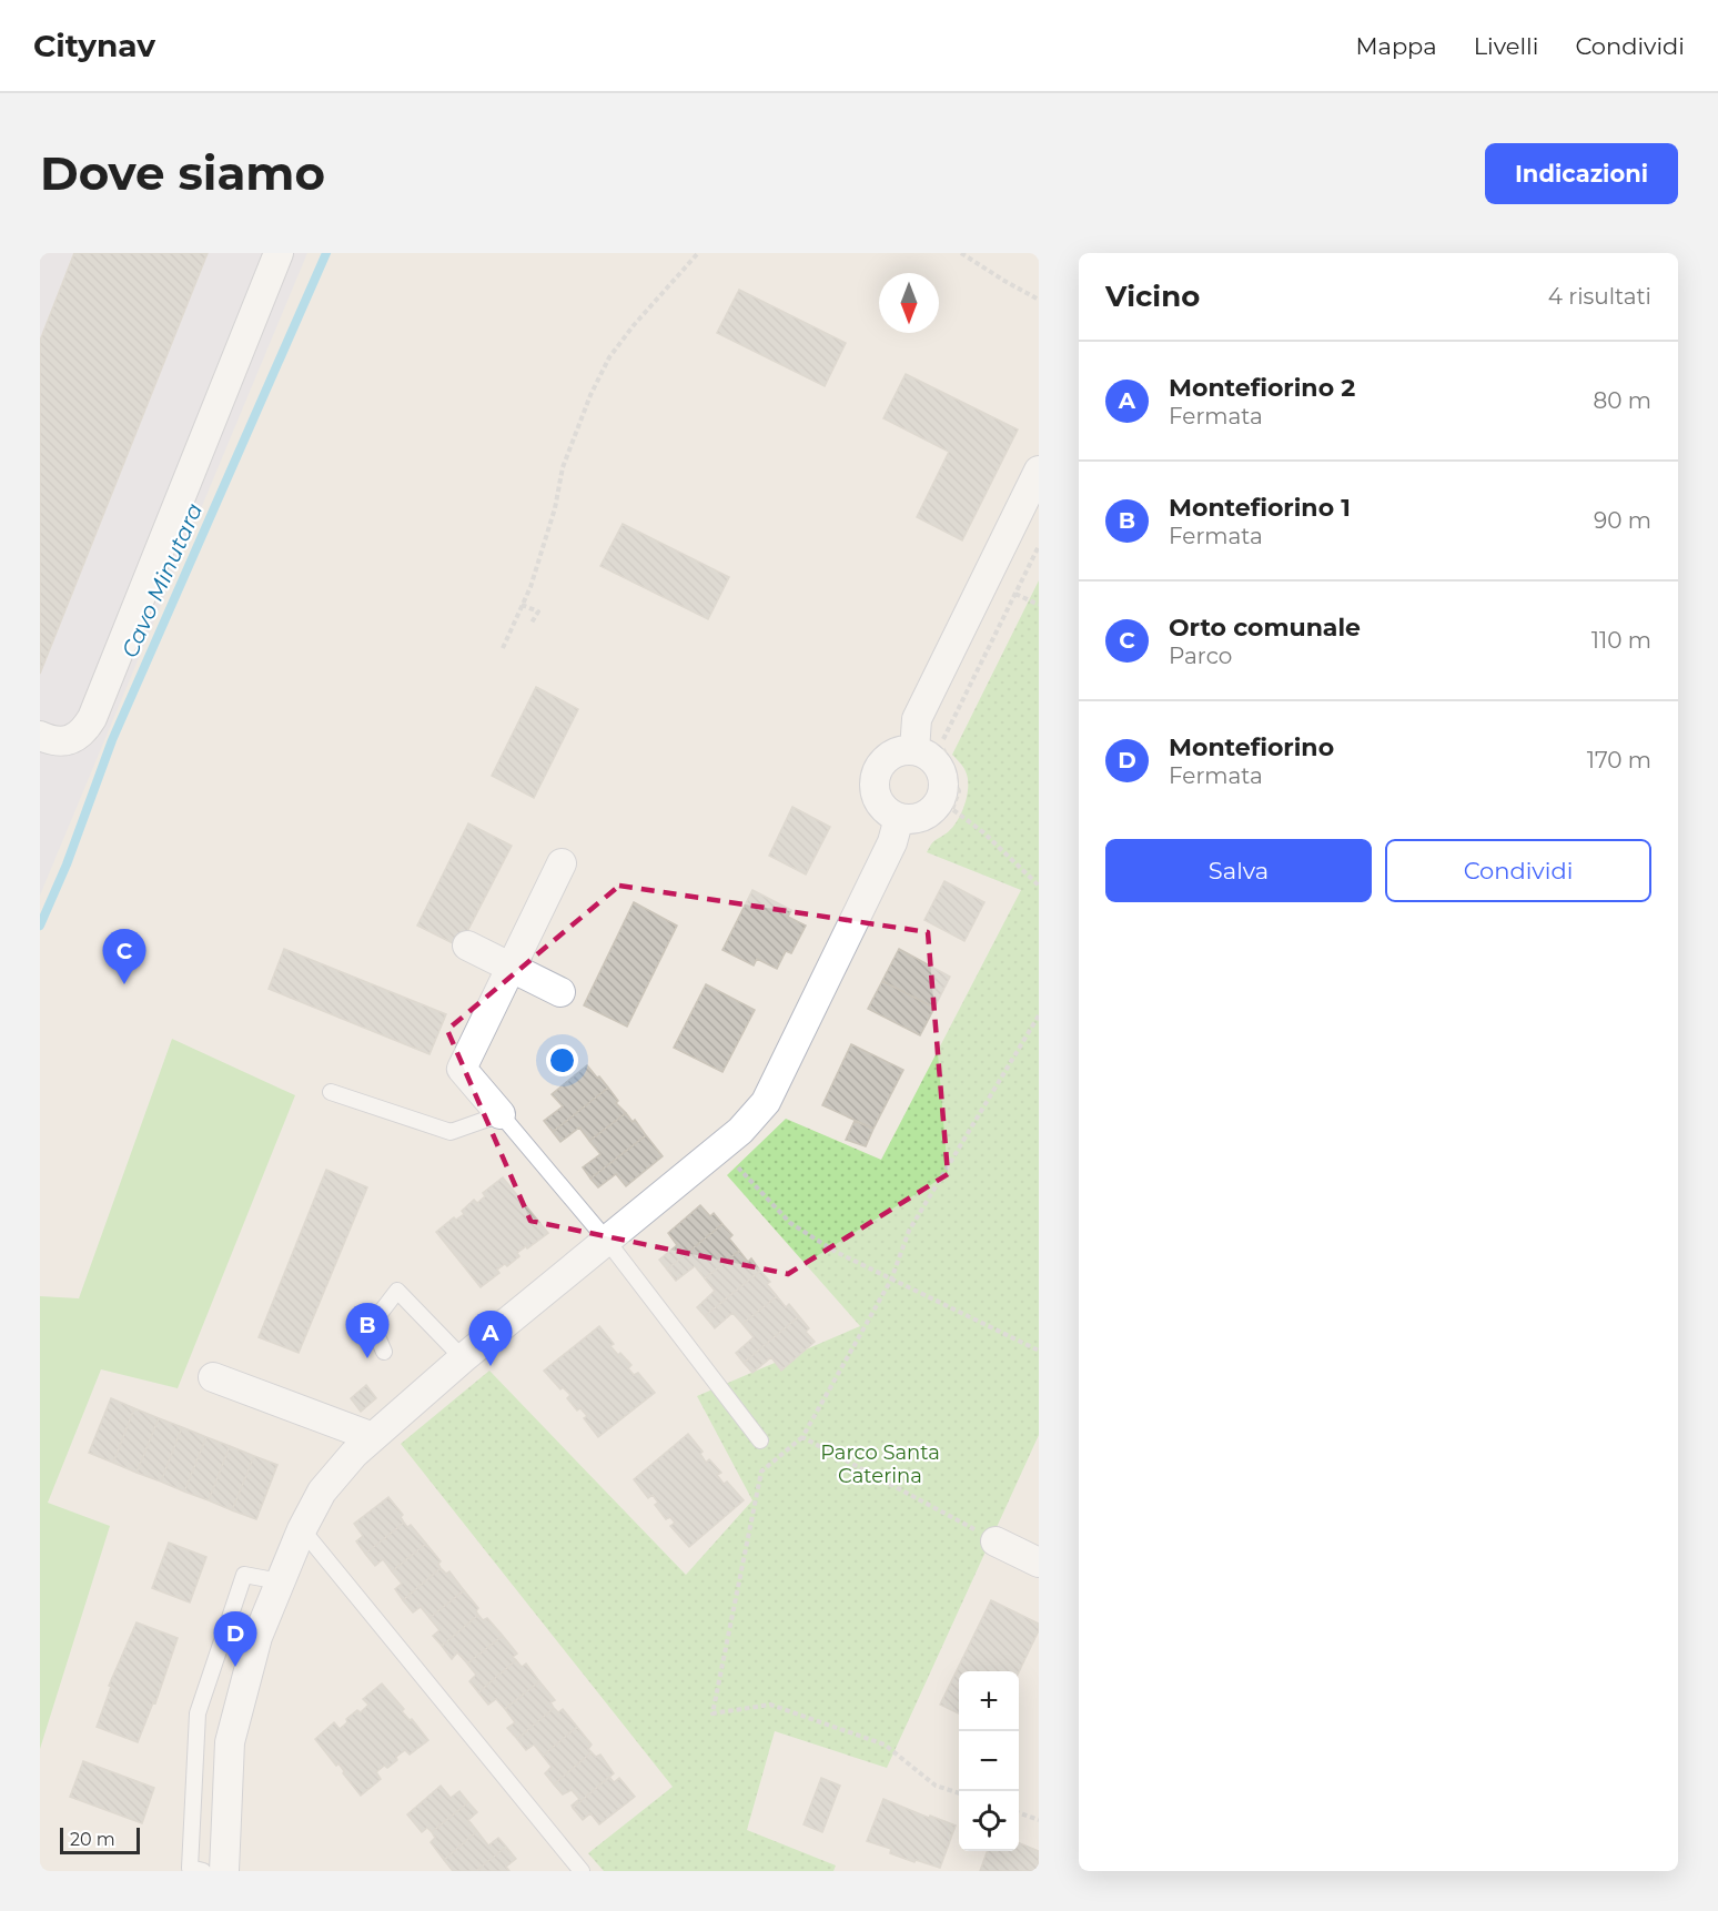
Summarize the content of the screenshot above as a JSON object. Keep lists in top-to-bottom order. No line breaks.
{"water":["Cavo Minutara"],"parks":["Parco Santa Caterina"],"scale_bar":"20 m","north":"bottom","page":{"header":"Citynav","nav":["Mappa","Livelli","Condividi"],"buttons":["Indicazioni",["Salva","Condividi"]],"title":"Dove siamo","heading":["Vicino","4 risultati"],"list":[{"mark":"A","name":"Montefiorino 2","note":"Fermata","value":"80 m"},{"mark":"B","name":"Montefiorino 1","note":"Fermata","value":"90 m"},{"mark":"C","name":"Orto comunale","note":"Parco","value":"110 m"},{"mark":"D","name":"Montefiorino","note":"Fermata","value":"170 m"}],"pins":["C","B","A","D"],"map_buttons":["+","−"],"scale":"20 m"}}
